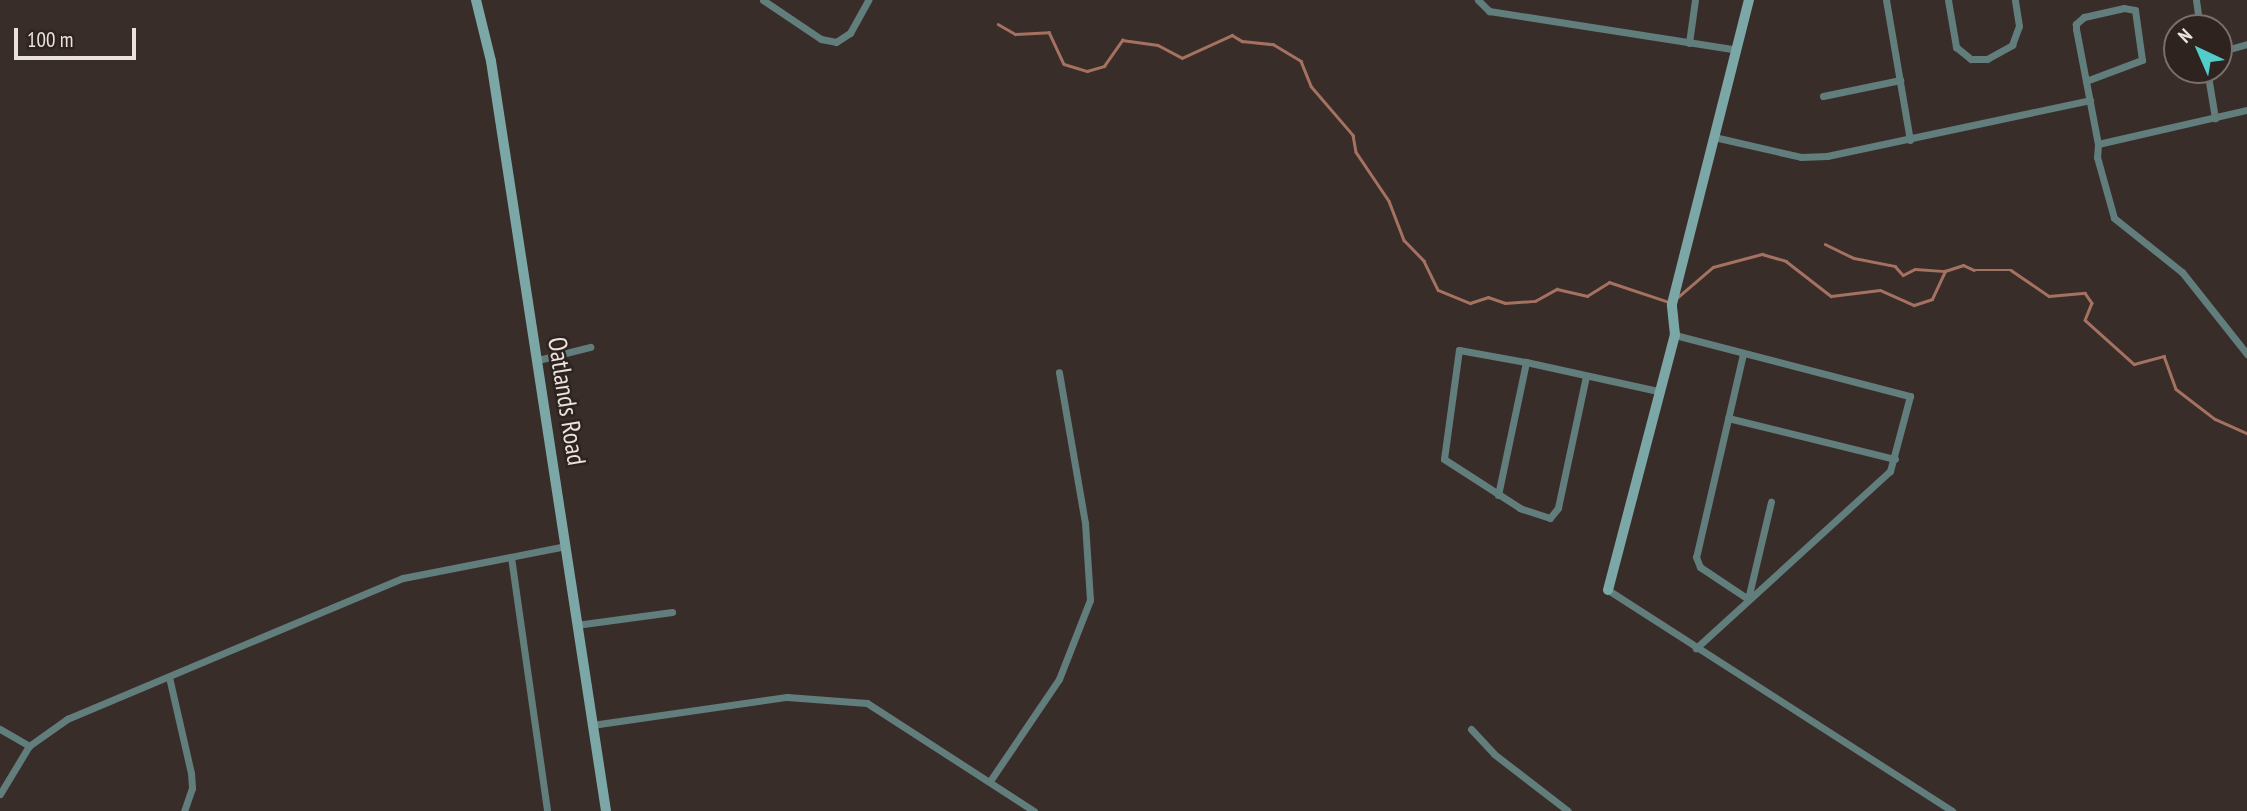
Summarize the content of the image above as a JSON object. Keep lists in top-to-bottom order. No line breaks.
{"streets":{"street":["Oatlands Road"]},"scale_bar":"100 m","north":"top left"}
